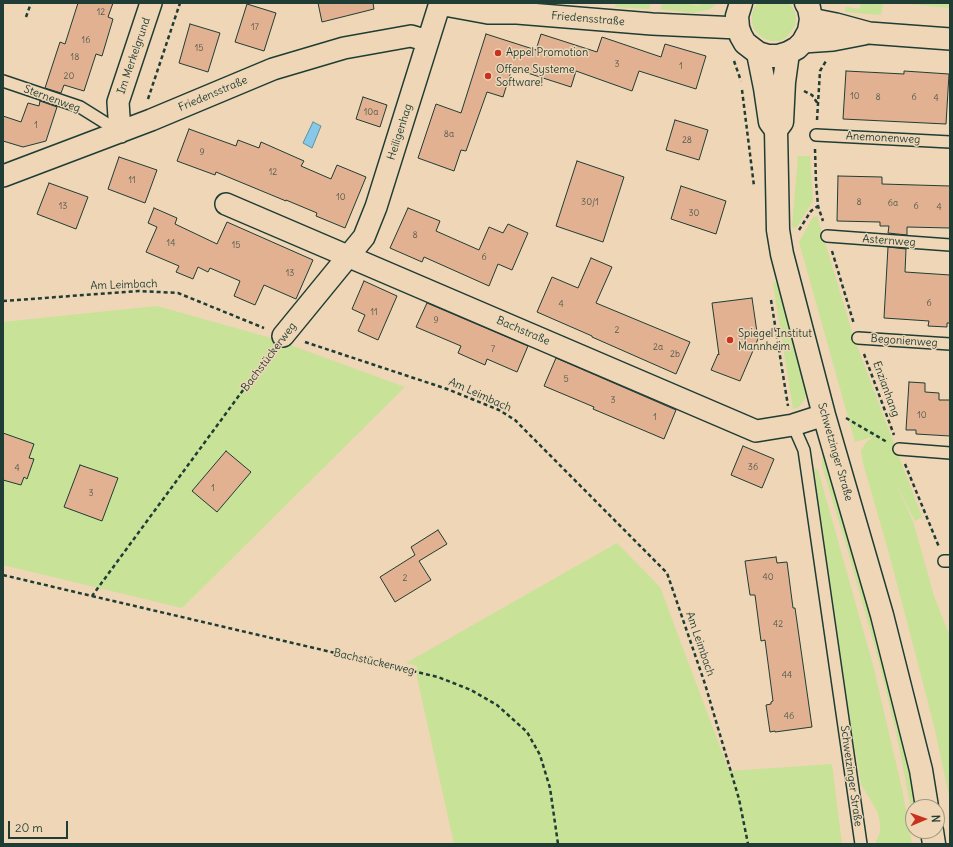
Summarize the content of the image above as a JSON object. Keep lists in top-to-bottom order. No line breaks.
{"streets":{"main road":["Schwetzinger Straße"],"street":["Friedensstraße","Im Merkelgrund","Heiligenhag","Bachstraße","Bachstückerweg"],"lane":["Sternenweg","Anemonenweg","Asternweg","Begonienweg"],"path":["Am Leimbach","Enzianhang"]},"crossings":[["Friedensstraße","Im Merkelgrund"],["Friedensstraße","Sternenweg"],["Friedensstraße","Heiligenhag"],["Im Merkelgrund","Sternenweg"],["Heiligenhag","Bachstraße"],["Heiligenhag","Bachstückerweg"],["Asternweg","Enzianhang"],["Am Leimbach","Bachstückerweg"],["Bachstraße","Bachstückerweg"],["Bachstraße","Schwetzinger Straße"],["Begonienweg","Enzianhang"]],"places":["Appel Promotion","Offene Systeme Software!","Spiegel Institut Mannheim"],"house_numbers":["12","17","16","15","18","3","1","20","10","8","6","4","10a","1","8a","28","9","12","11","10","30/1","8","6a","13","6","4","30","8","14","15","6","13","6","4","11","9","2","2a","7","2b","5","3","10","1","36","4","1","3","40","2","42","44","46"],"scale_bar":"20 m","north":"right"}
